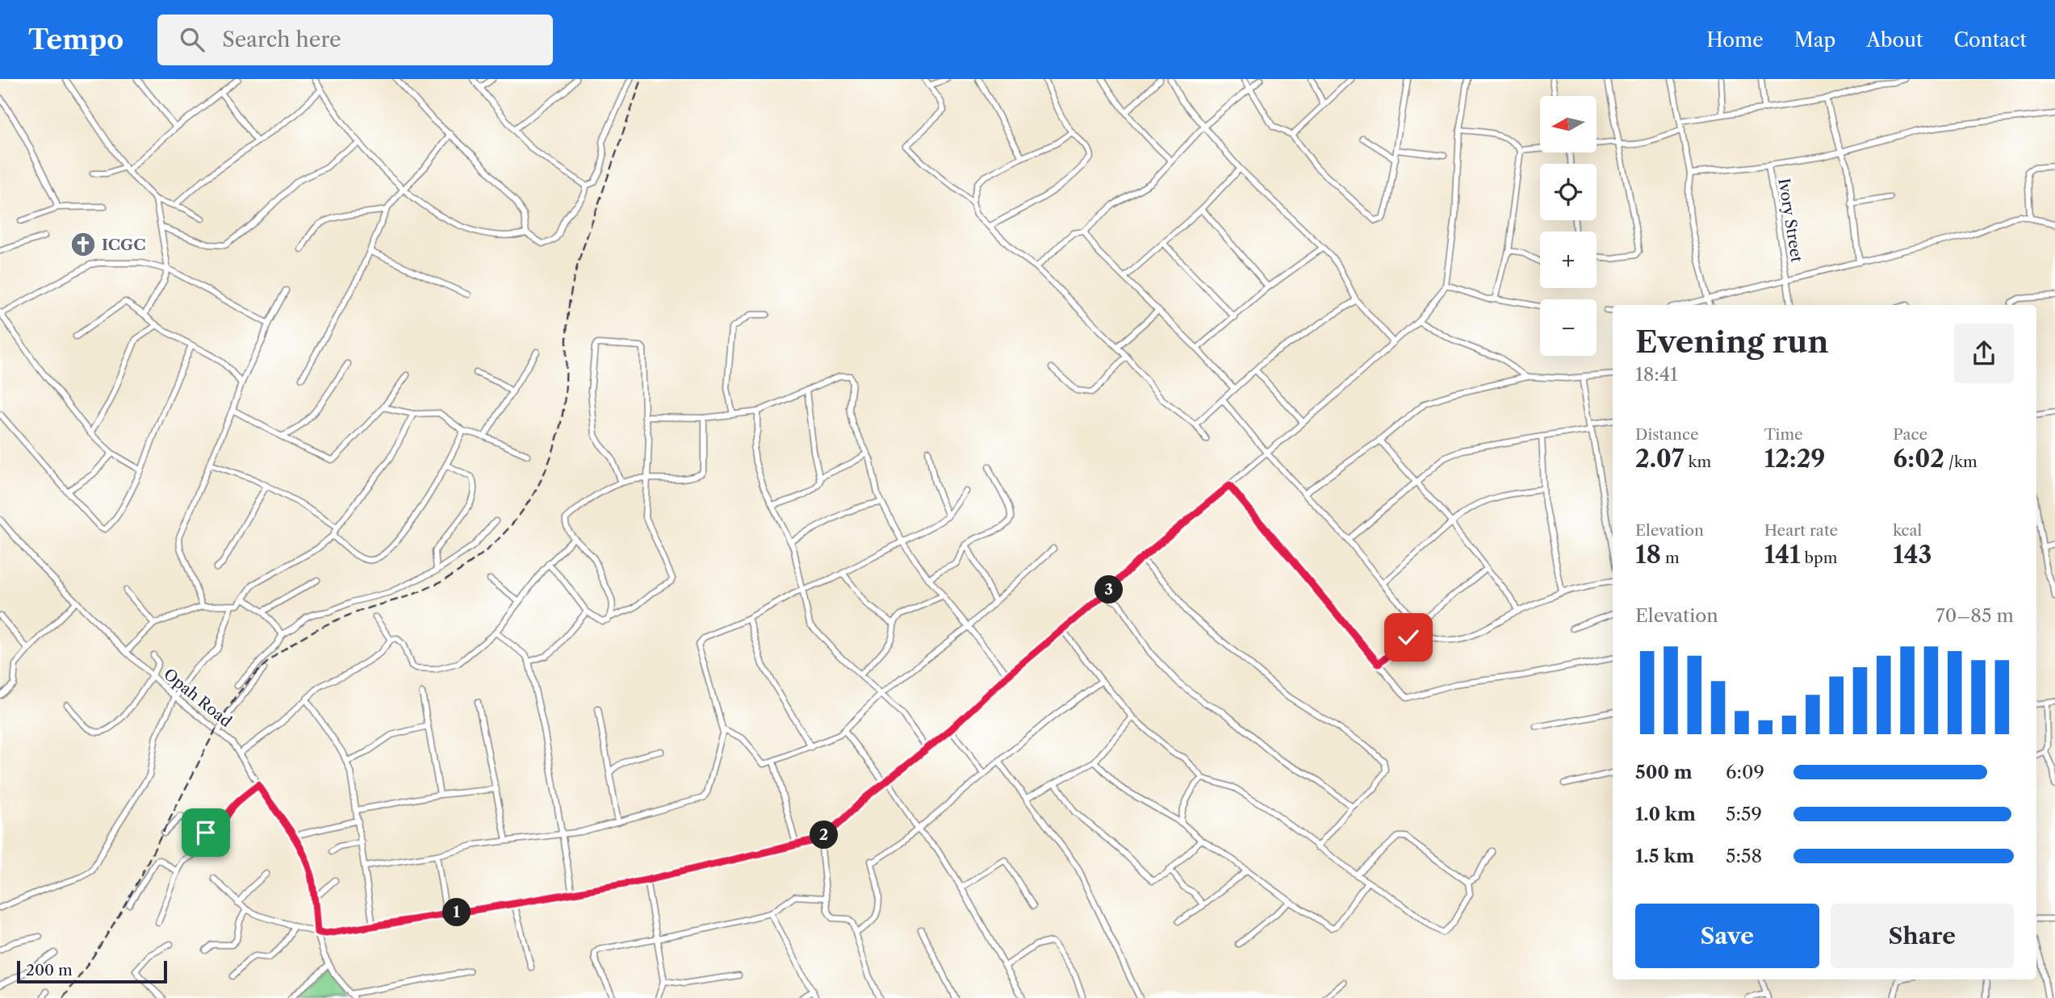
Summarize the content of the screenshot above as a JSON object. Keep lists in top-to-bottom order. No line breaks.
{"streets":{"street":["Ivory Street","Opah Road"]},"places":{"church":["ICGC"]},"scale_bar":"200 m","north":"left","page":{"header":"Tempo","search":"Search here","nav":["Home","Map","About","Contact"],"map_buttons":["+","−"],"heading":["Evening run","18:41"],"stats":[["Distance","2.07 km"],["Time","12:29"],["Pace","6:02 /km"],["Elevation","18 m"],["Heart rate","141 bpm"],["kcal","143"]],"pins":["3","2","1"],"chart":["Elevation","70–85 m"],"list":[{"name":"500 m","note":"6:09"},{"name":"1.0 km","note":"5:59"},{"name":"1.5 km","note":"5:58"}],"buttons":["Save","Share"],"scale":"200 m"}}
